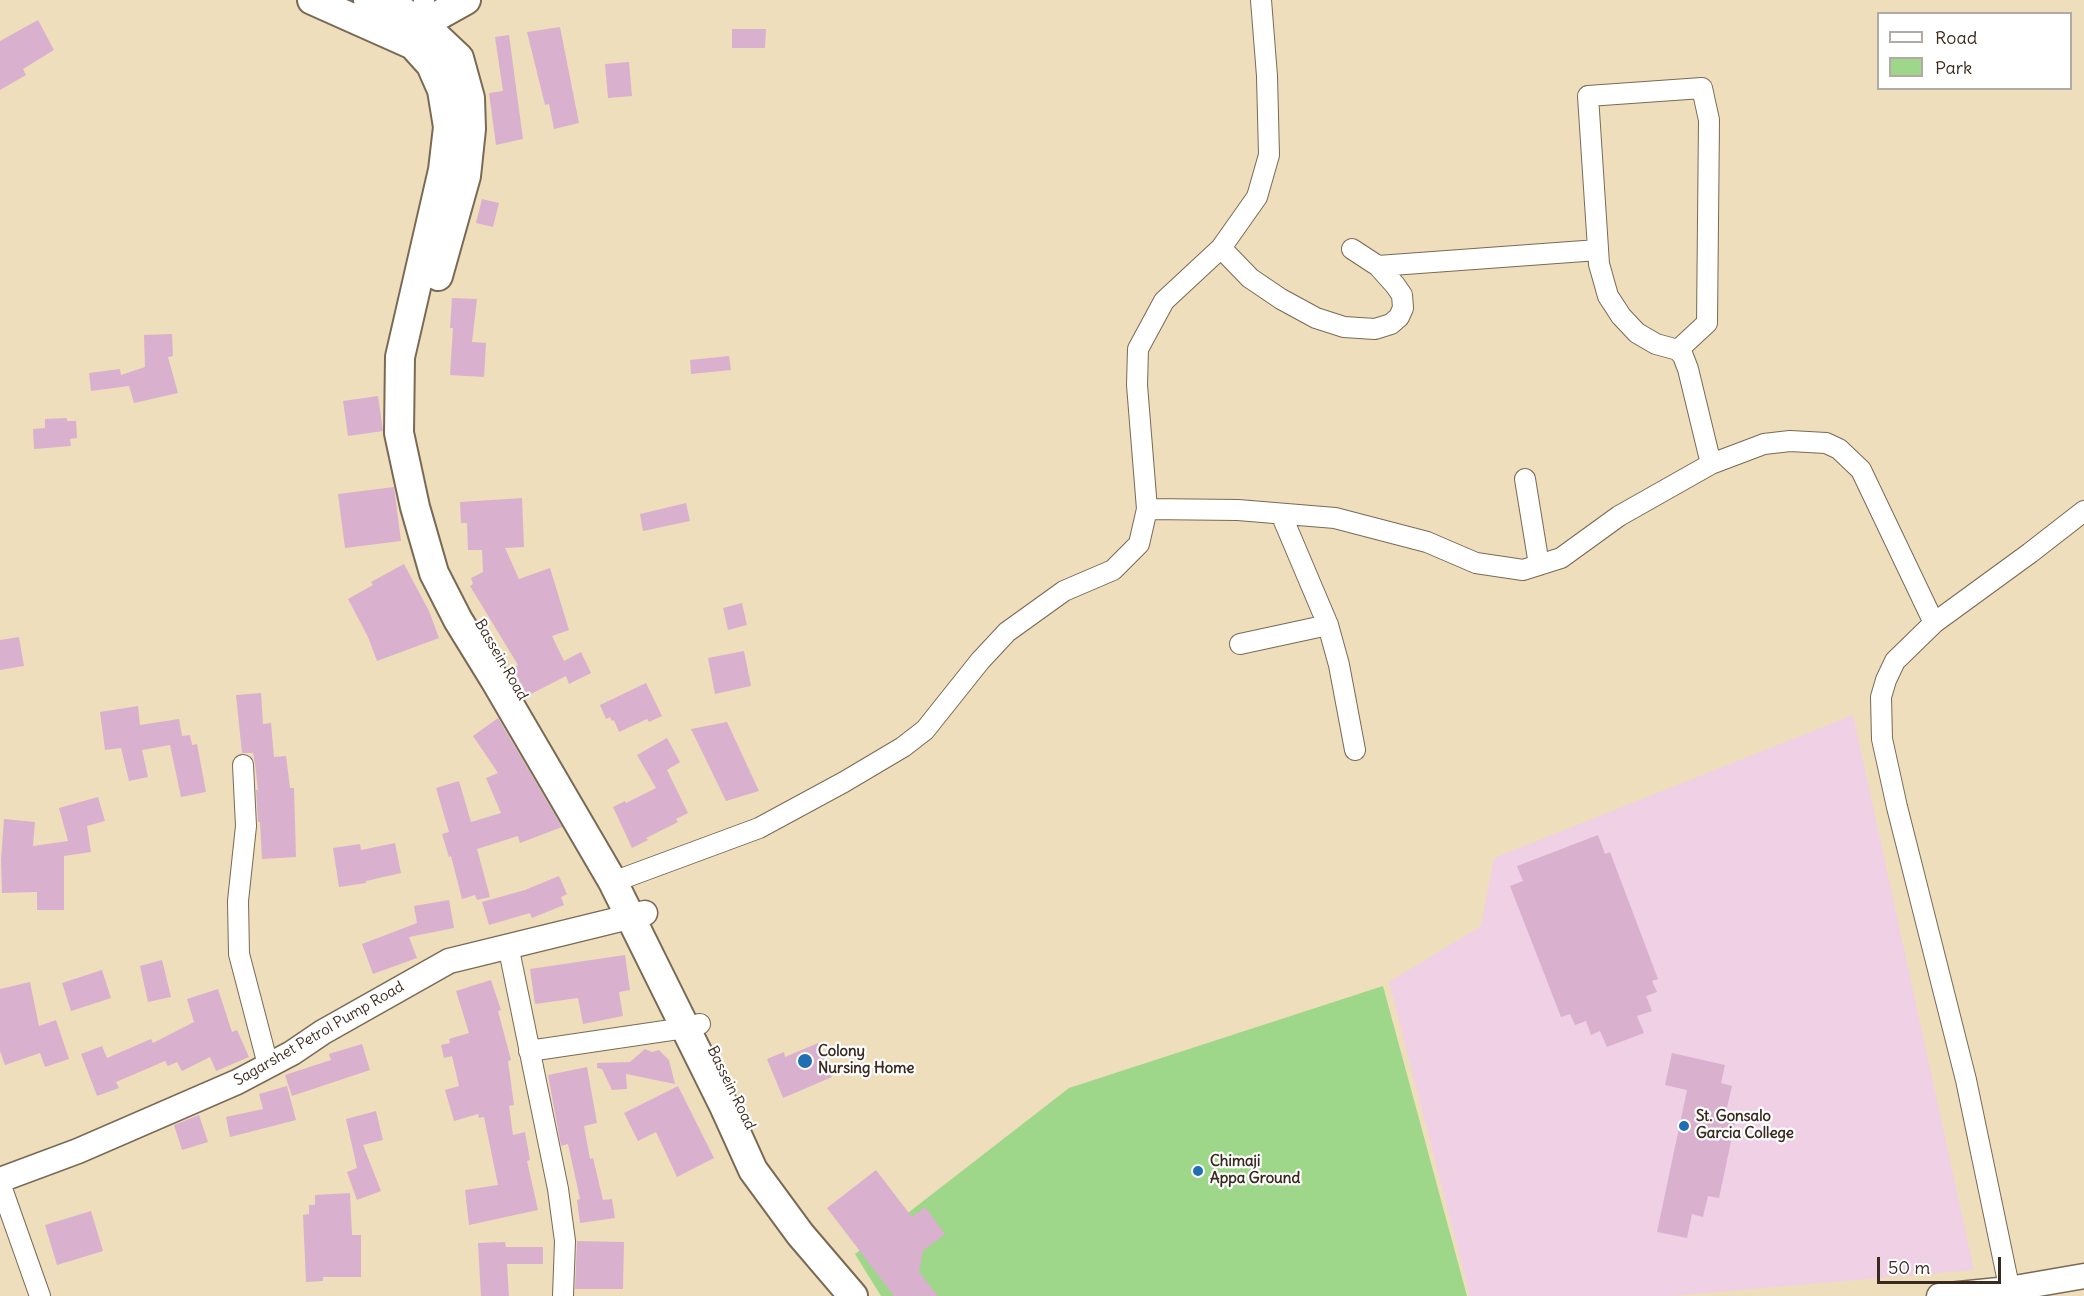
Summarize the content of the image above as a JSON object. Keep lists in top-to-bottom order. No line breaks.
{"streets":{"main road":["Bassein Road"],"street":["Sagarshet Petrol Pump Road"]},"crossings":[["Bassein Road","Sagarshet Petrol Pump Road"]],"places":["Colony Nursing Home","St. Gonsalo Garcia College","Chimaji Appa Ground"],"legend":["Road","Park"],"scale_bar":"50 m"}
